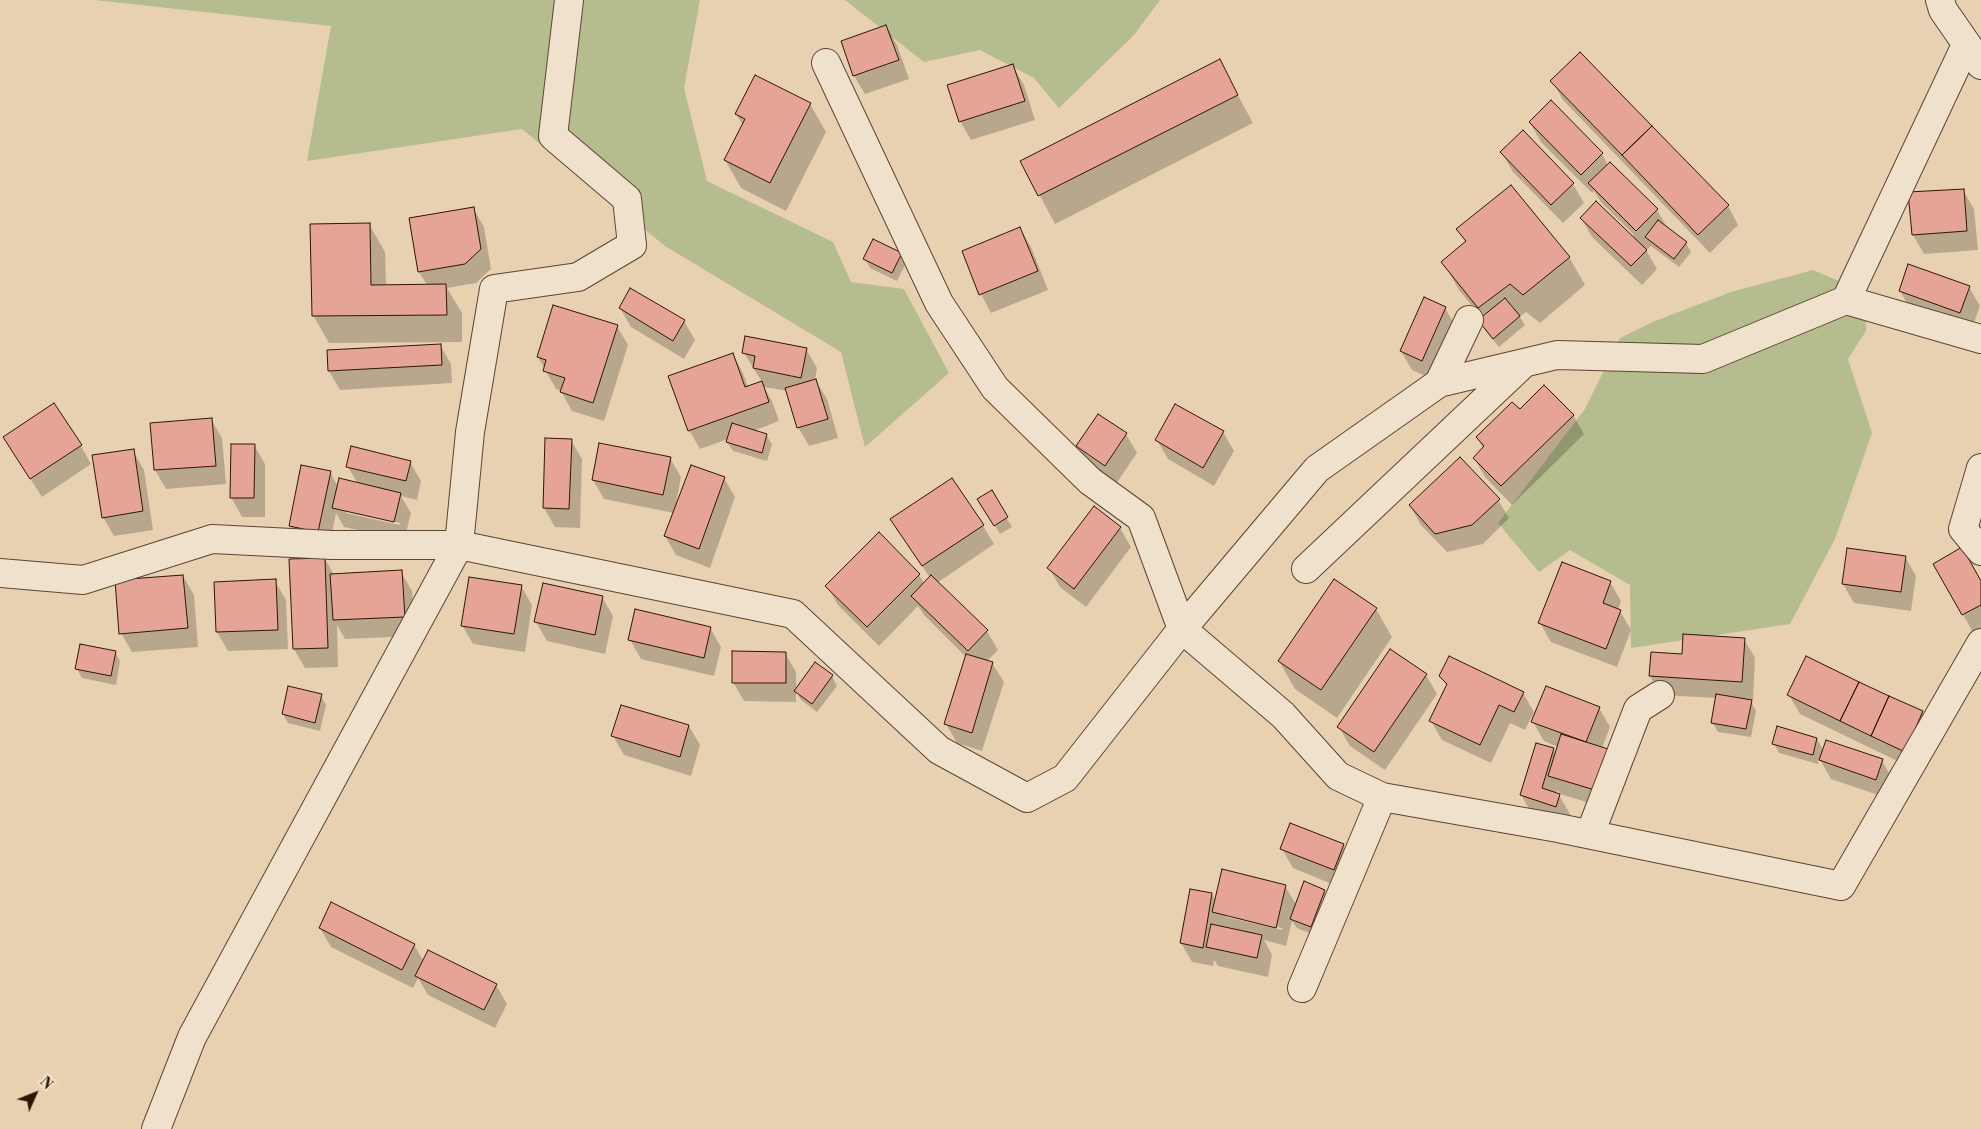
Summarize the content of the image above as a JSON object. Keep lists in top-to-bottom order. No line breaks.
{"north":"top right"}
